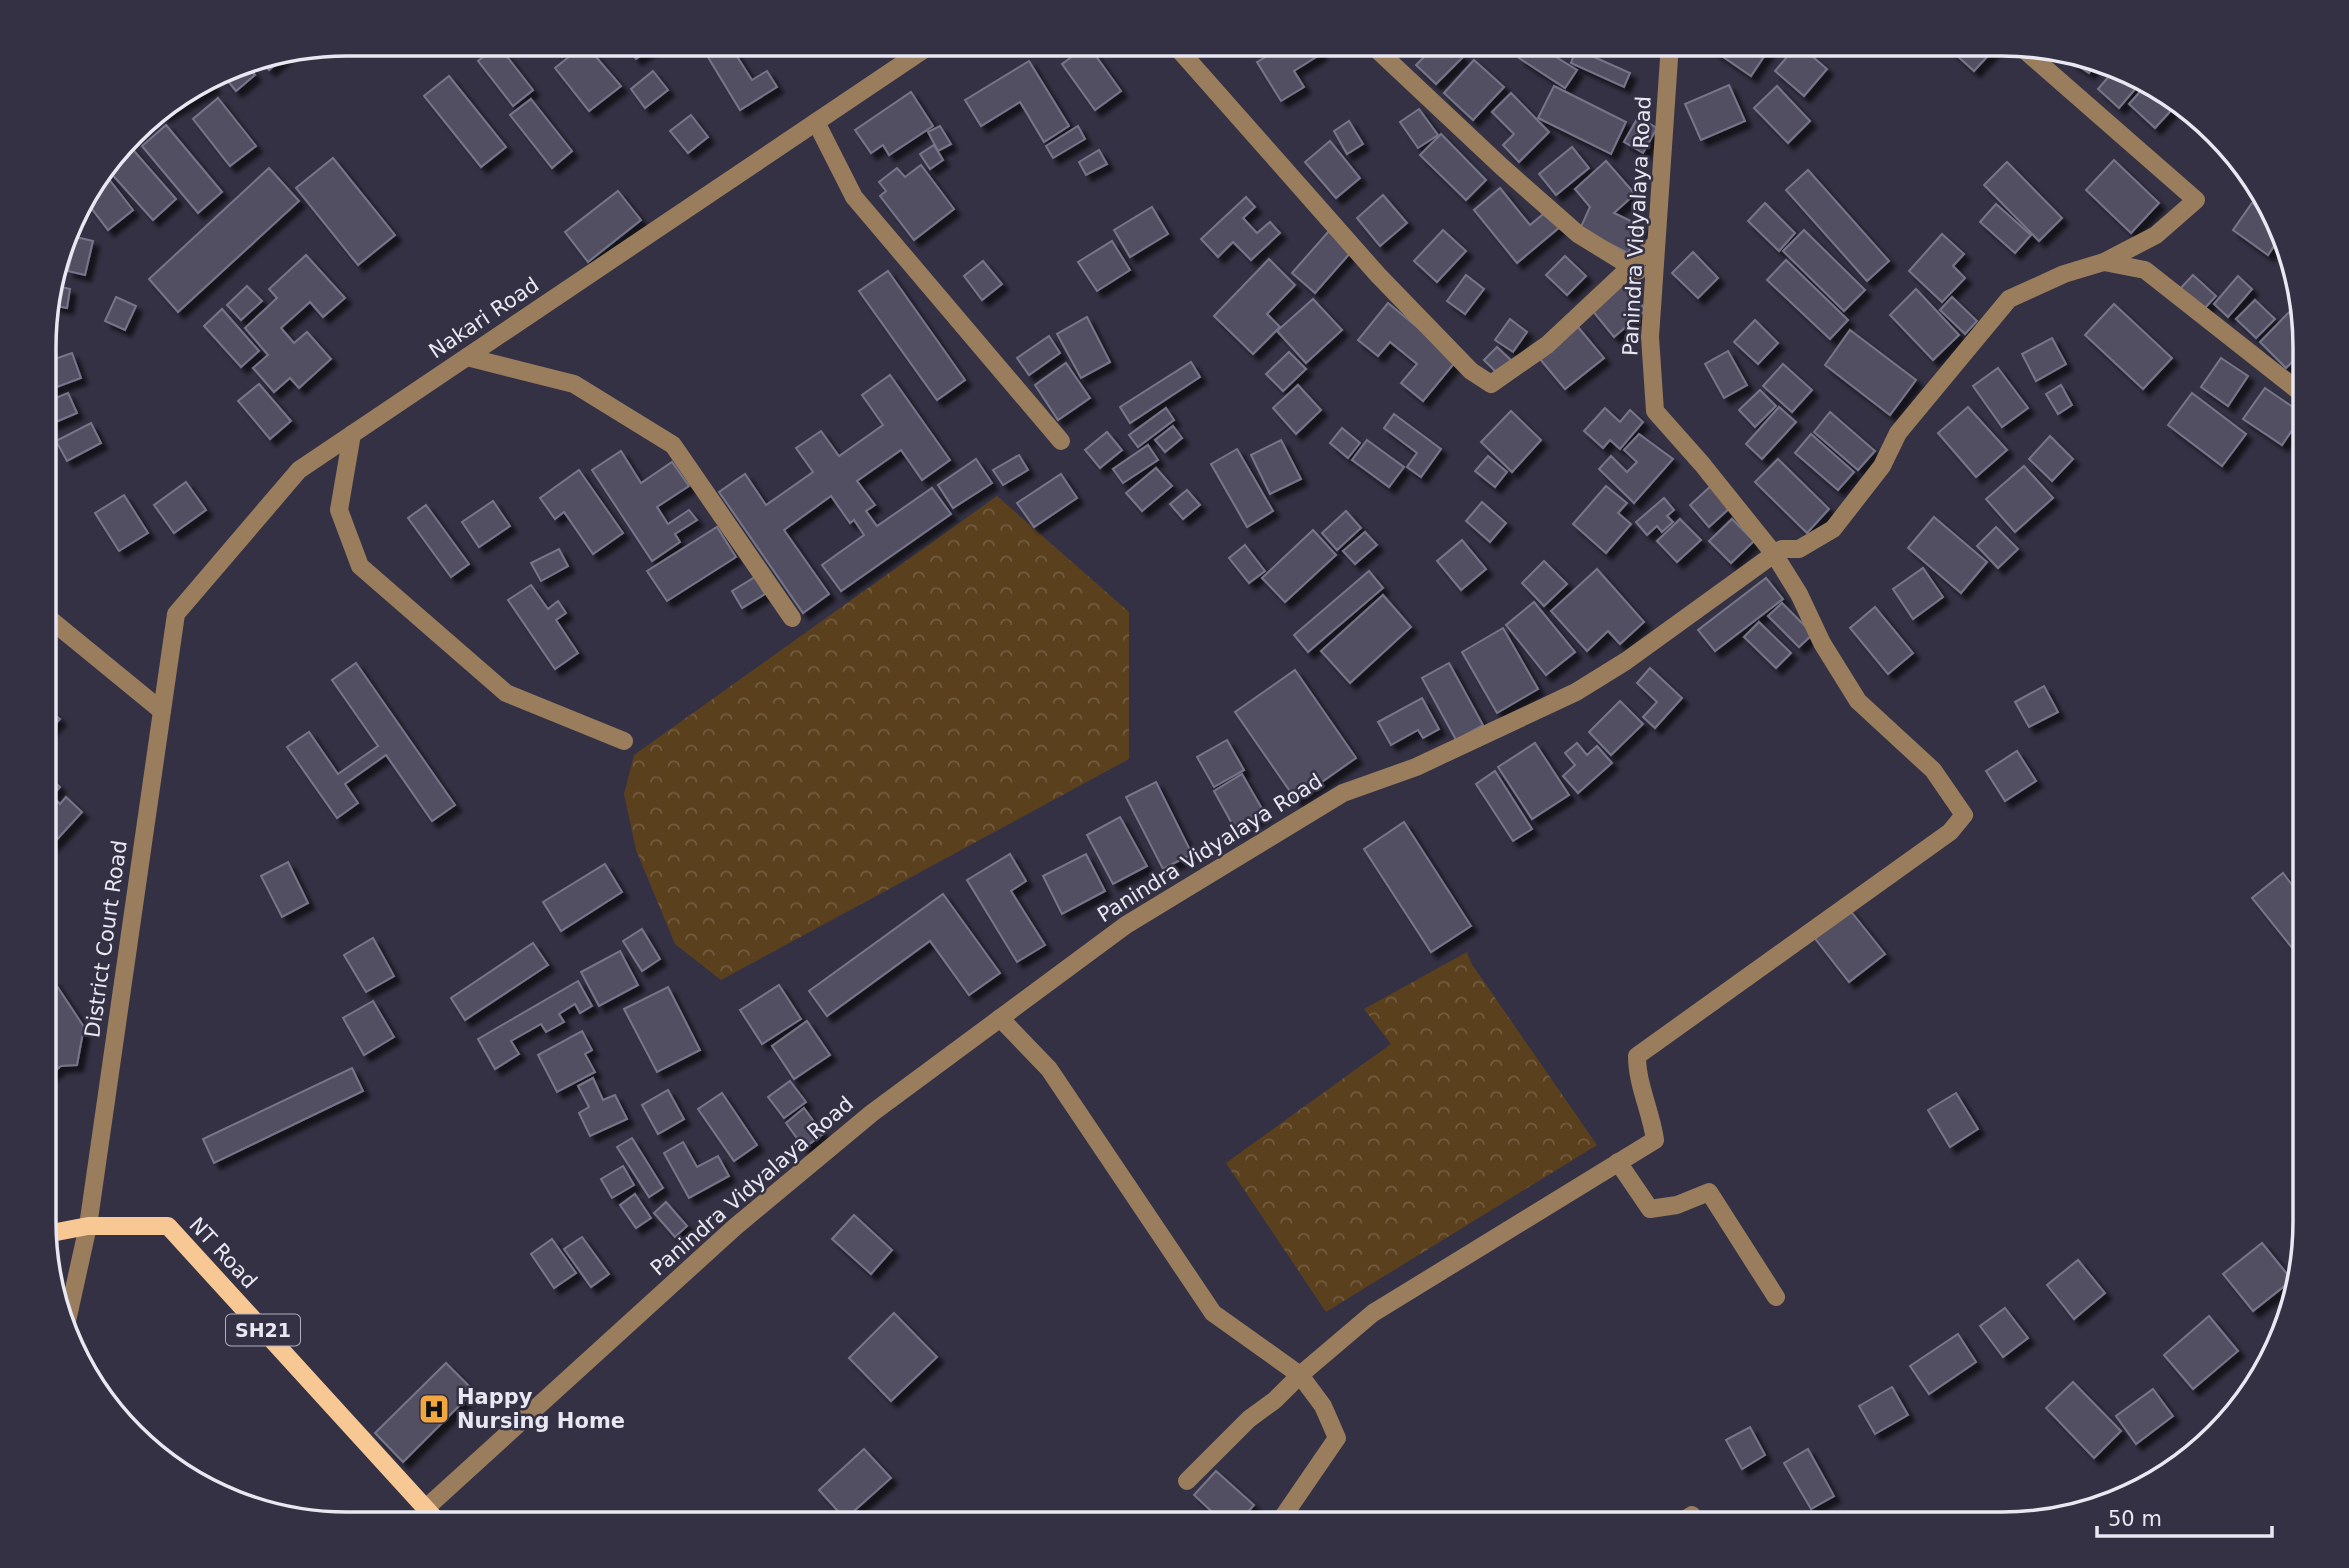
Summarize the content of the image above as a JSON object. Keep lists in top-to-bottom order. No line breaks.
{"streets":{"main road":["NT Road","SH21"],"street":["Panindra Vidyalaya Road","Nakari Road","District Court Road"]},"crossings":[["Panindra Vidyalaya Road","NT Road"],["Nakari Road","District Court Road"],["District Court Road","NT Road"]],"places":{"hospital":["Happy Nursing Home"]},"scale_bar":"50 m"}
